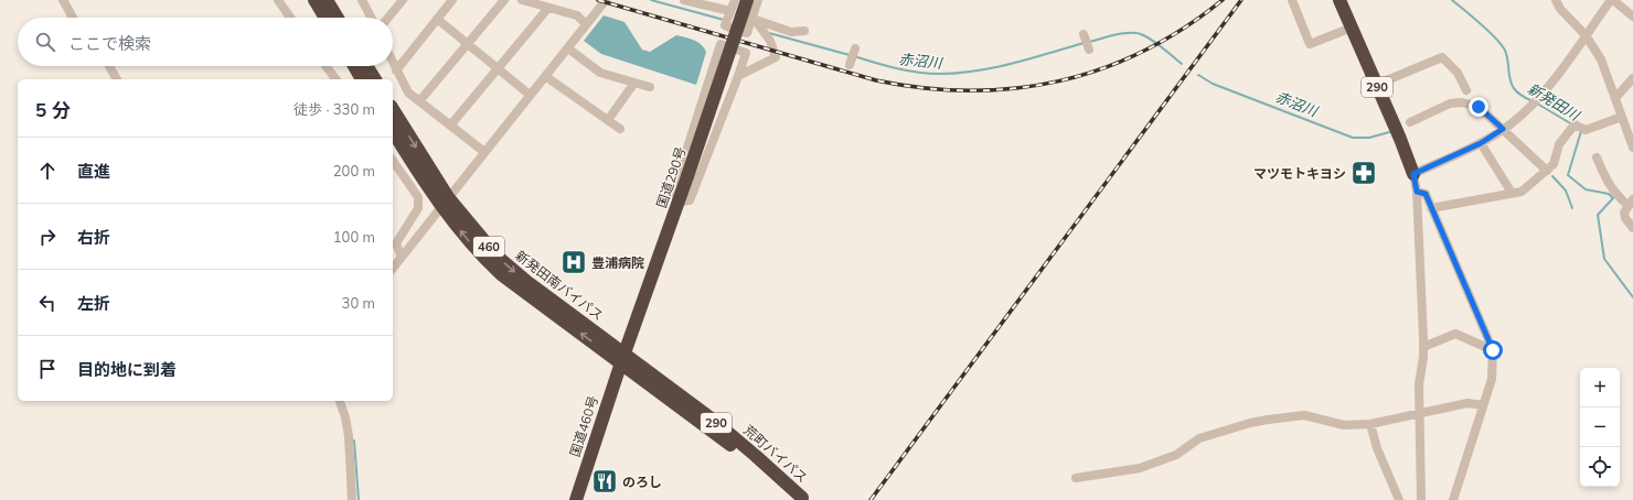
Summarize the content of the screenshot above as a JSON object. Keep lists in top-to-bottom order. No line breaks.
{"streets":{"highway":["290","国道290号","460","新発田南バイパス","国道460号","荒町バイパス"]},"crossings":[["国道290号","新発田南バイパス"],["国道290号","国道460号"],["国道290号","荒町バイパス"],["新発田南バイパス","国道460号"],["新発田南バイパス","荒町バイパス"],["国道460号","荒町バイパス"]],"water":["赤沼川","新発田川"],"places":{"pharmacy":["マツモトキヨシ"],"hospital":["豊浦病院"],"restaurant":["のろし"]},"page":{"search":"ここで検索","heading":["5 分","徒歩 · 330 m"],"list":[["直進","200 m"],["右折","100 m"],["左折","30 m"],"目的地に到着"],"map_buttons":["+","−"]}}
